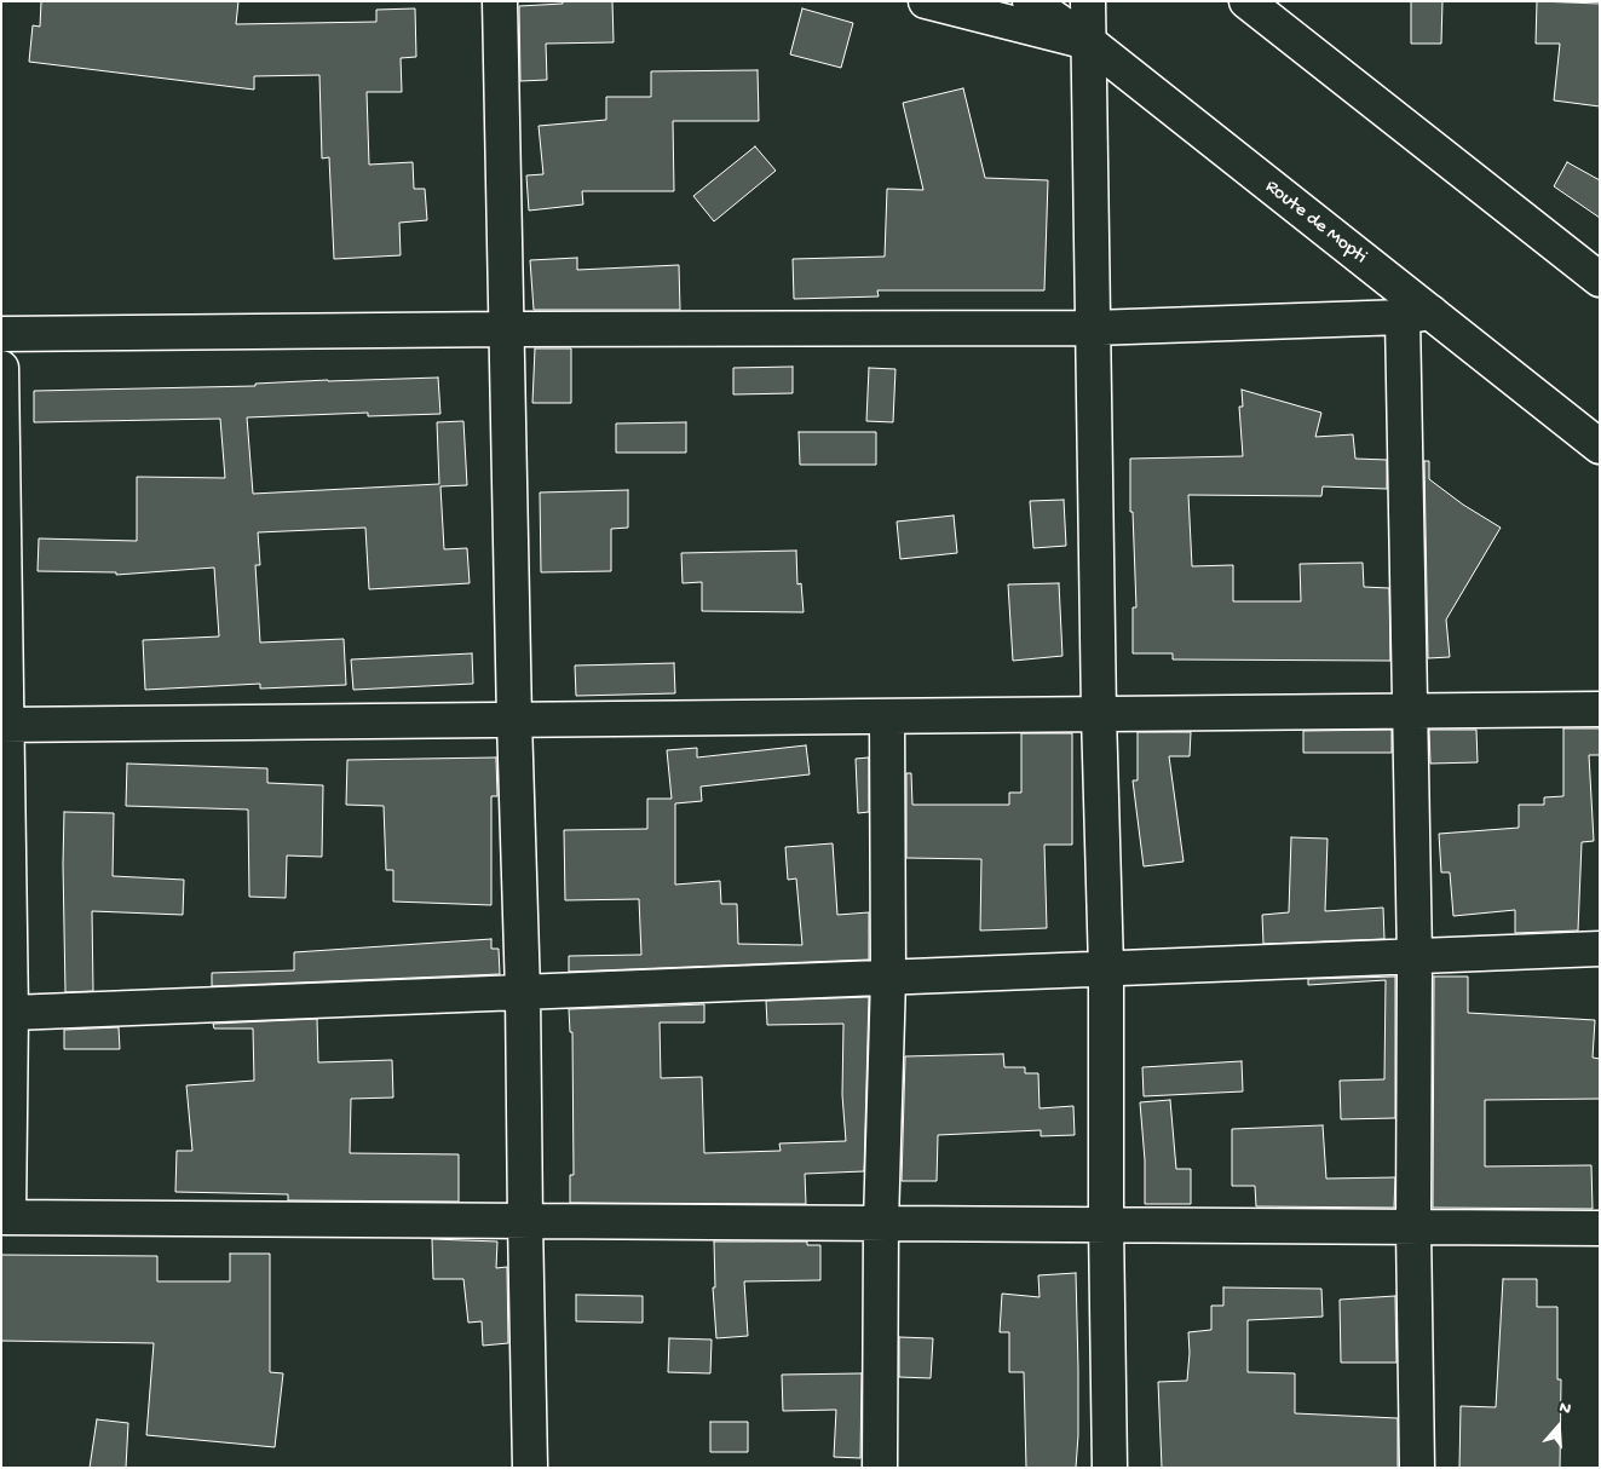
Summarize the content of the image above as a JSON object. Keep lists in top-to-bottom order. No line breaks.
{"streets":{"main road":["Route de Mopti"]},"north":"top"}
